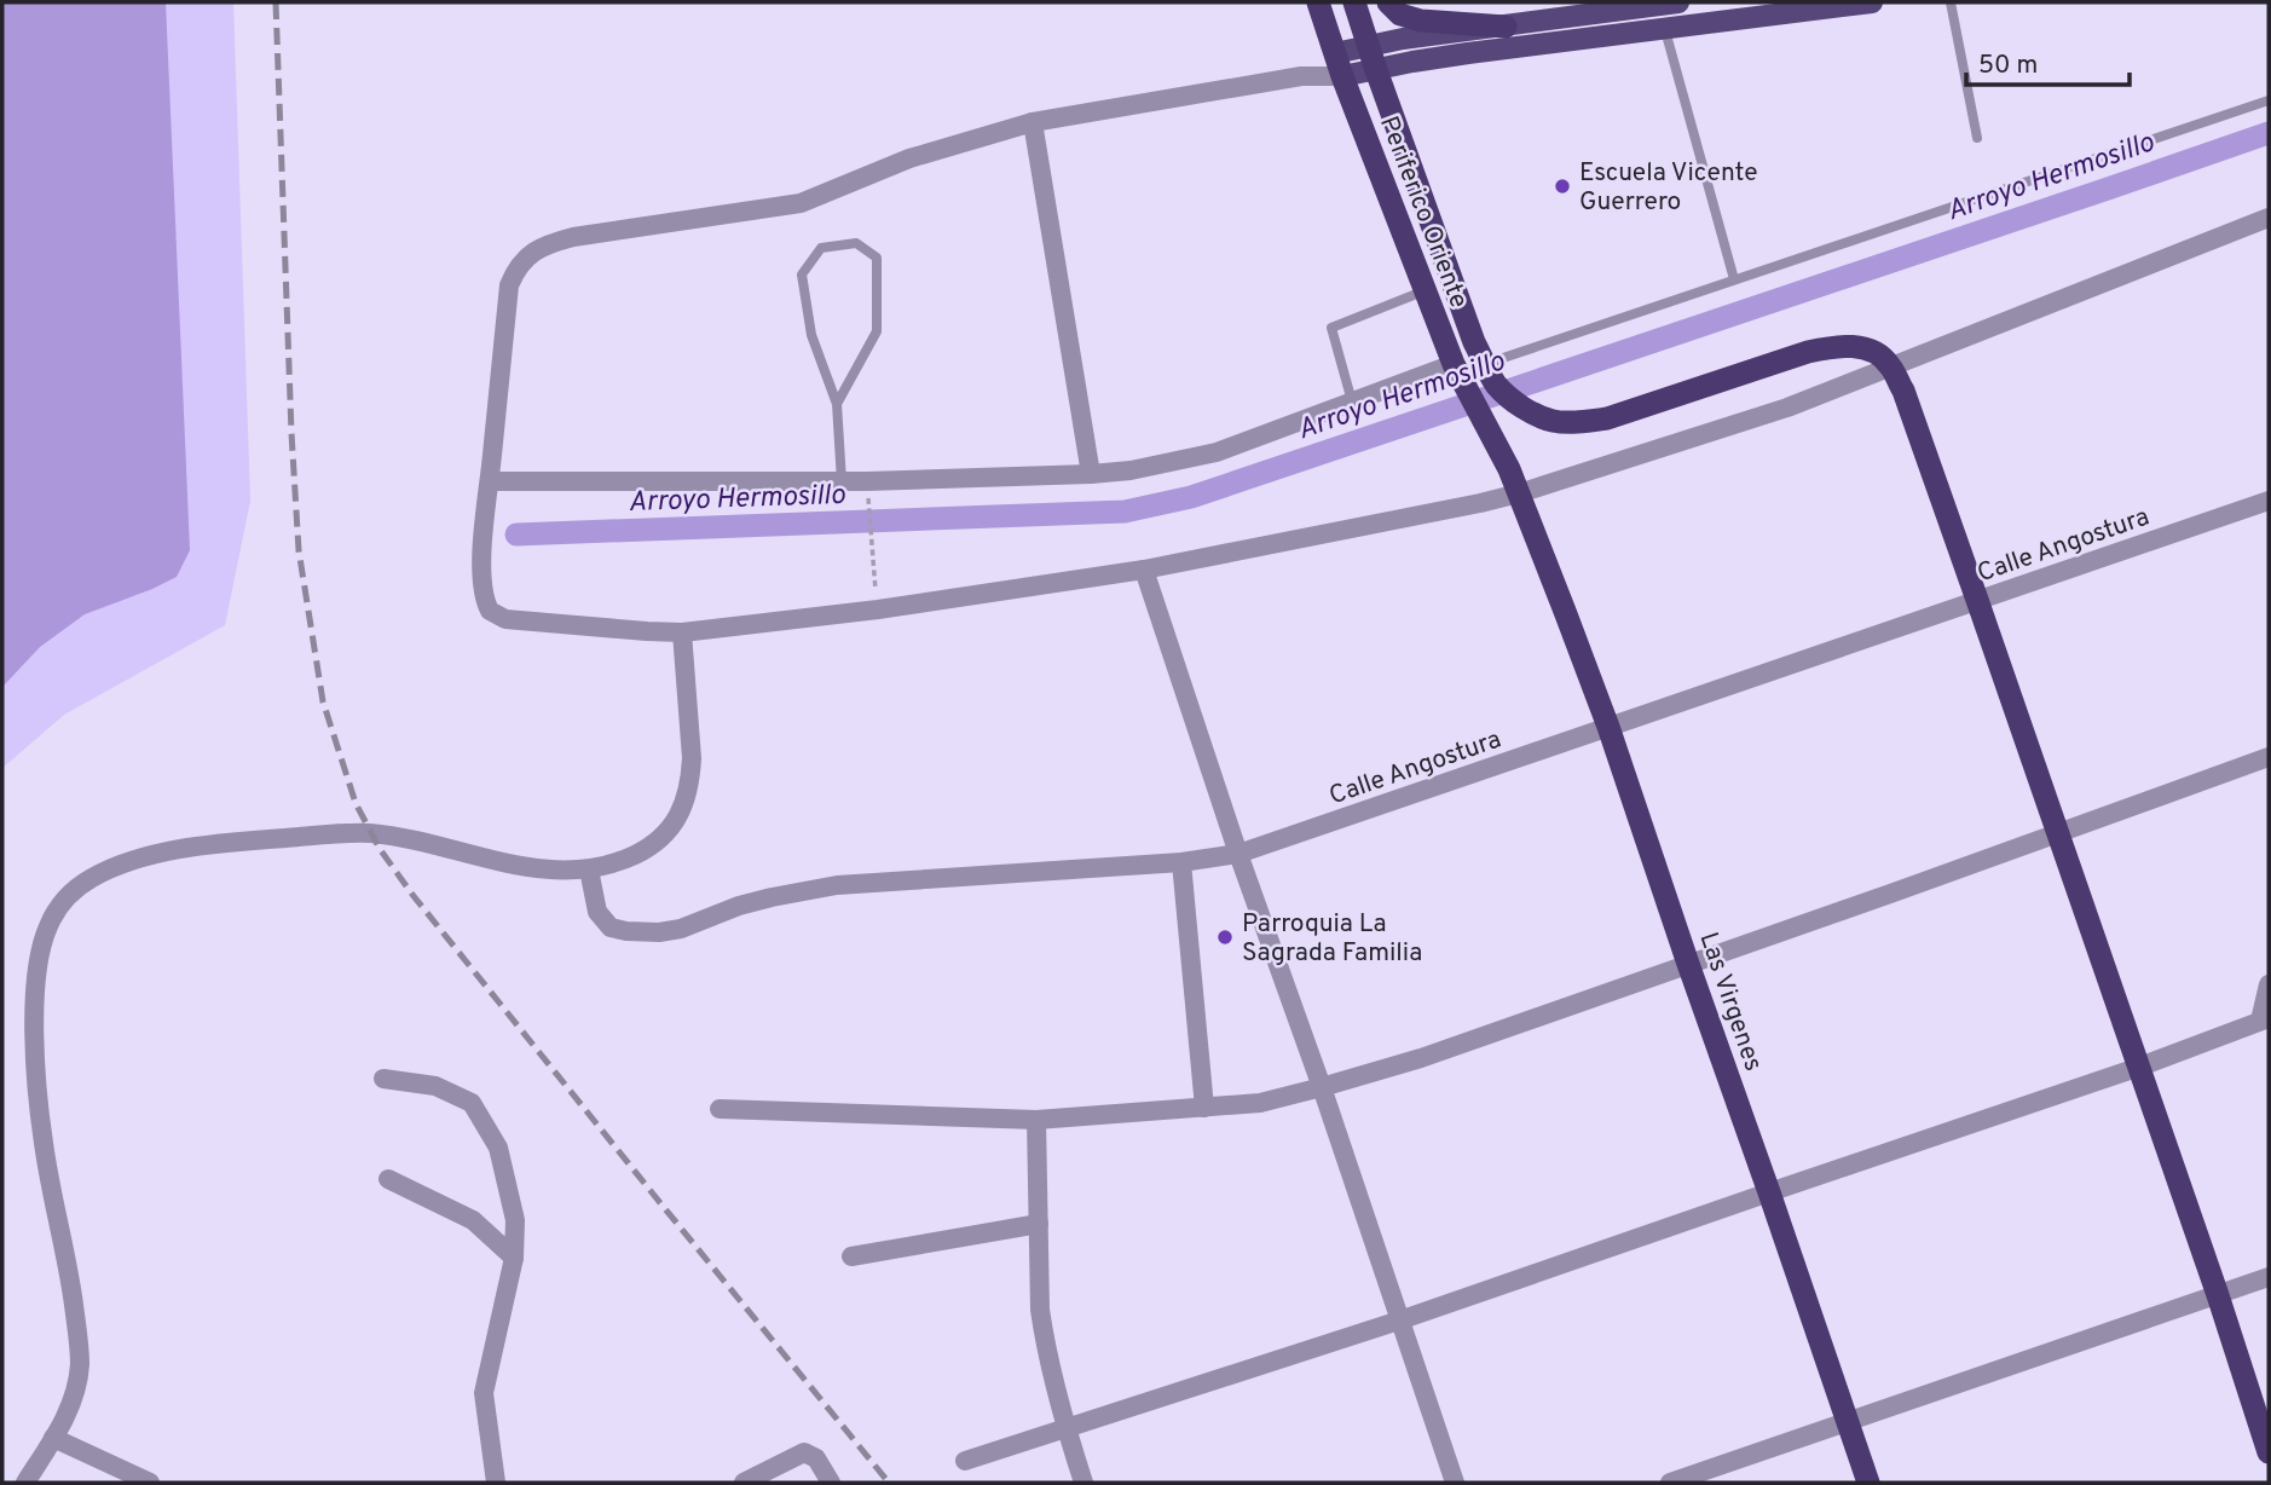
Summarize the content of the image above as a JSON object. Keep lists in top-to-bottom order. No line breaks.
{"streets":{"highway":["Periferico Oriente","Las Virgenes"],"street":["Calle Angostura"]},"crossings":[["Periferico Oriente","Las Virgenes"],["Calle Angostura","Las Virgenes"]],"water":["Arroyo Hermosillo"],"places":["Escuela Vicente Guerrero","Parroquia La Sagrada Familia"],"scale_bar":"50 m"}
